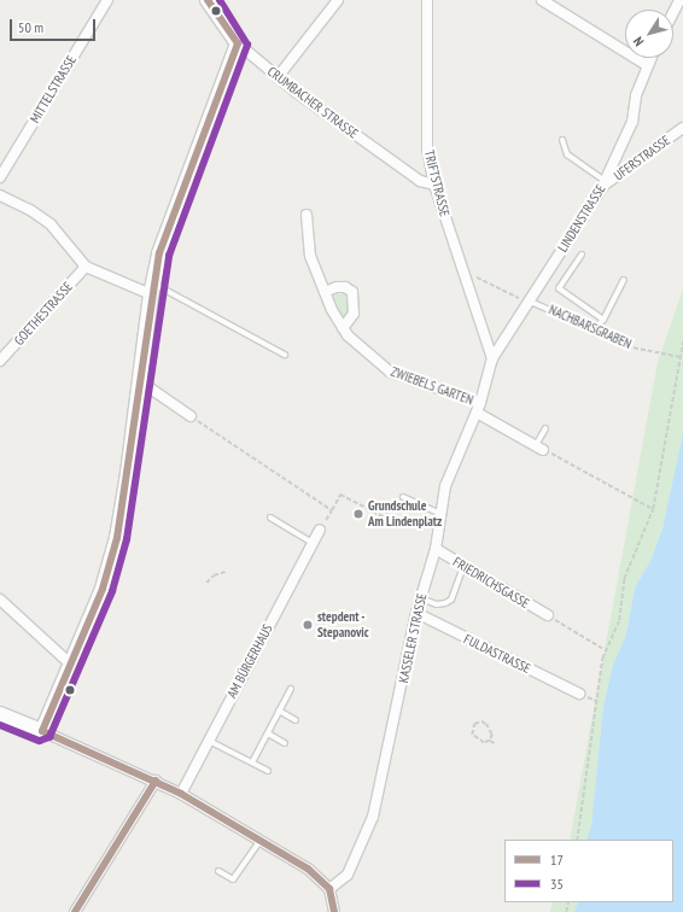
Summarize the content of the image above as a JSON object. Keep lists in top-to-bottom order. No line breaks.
{"streets":{"street":["MITTELSTRASSE","CRUMBACHER STRASSE","UFERSTRASSE","TRIFTSTRASSE","LINDENSTRASSE","GOETHESTRASSE","ZWIEBELS GARTEN","FRIEDRICHSGASSE","KASSELER STRASSE","FULDASTRASSE","AM BÜRGERHAUS"],"lane":["NACHBARSGRABEN"]},"crossings":[["CRUMBACHER STRASSE","TRIFTSTRASSE"],["UFERSTRASSE","LINDENSTRASSE"],["TRIFTSTRASSE","LINDENSTRASSE"],["TRIFTSTRASSE","KASSELER STRASSE"],["LINDENSTRASSE","NACHBARSGRABEN"],["LINDENSTRASSE","KASSELER STRASSE"],["ZWIEBELS GARTEN","KASSELER STRASSE"],["FRIEDRICHSGASSE","KASSELER STRASSE"],["KASSELER STRASSE","FULDASTRASSE"]],"places":["Grundschule Am Lindenplatz","stepdent - Stepanovic"],"lines":["transit line 17","transit line 35"],"legend":["17","35"],"scale_bar":"50 m","north":"bottom left"}
